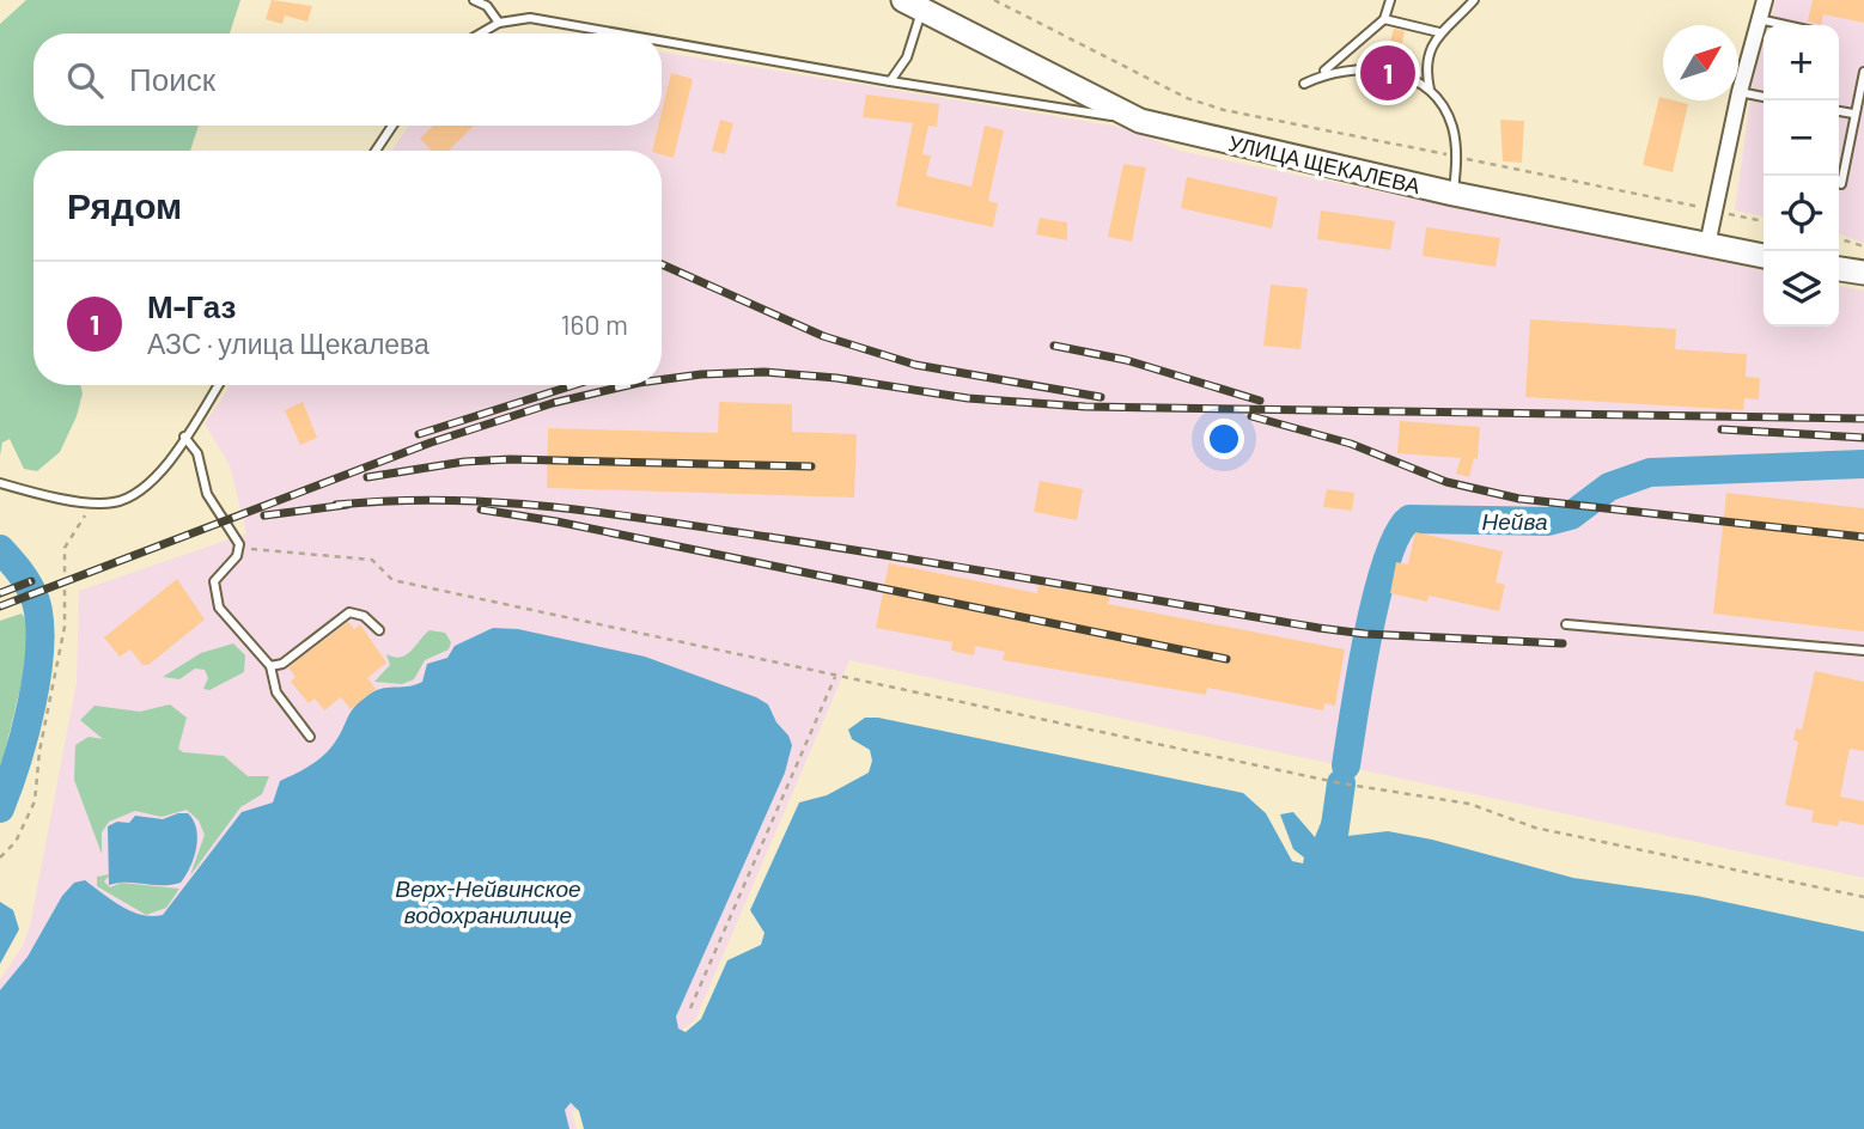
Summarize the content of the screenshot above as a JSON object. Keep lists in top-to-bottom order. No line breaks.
{"streets":{"main road":["УЛИЦА ЩЕКАЛЕВА"]},"water":["Нейва","Верх-Нейвинское водохранилище"],"north":"top right","page":{"map_buttons":["+","−"],"search":"Поиск","pins":"1","heading":"Рядом","list":[{"mark":"1","name":"М-Газ","note":"АЗС · улица Щекалева","value":"160 m"}]}}
